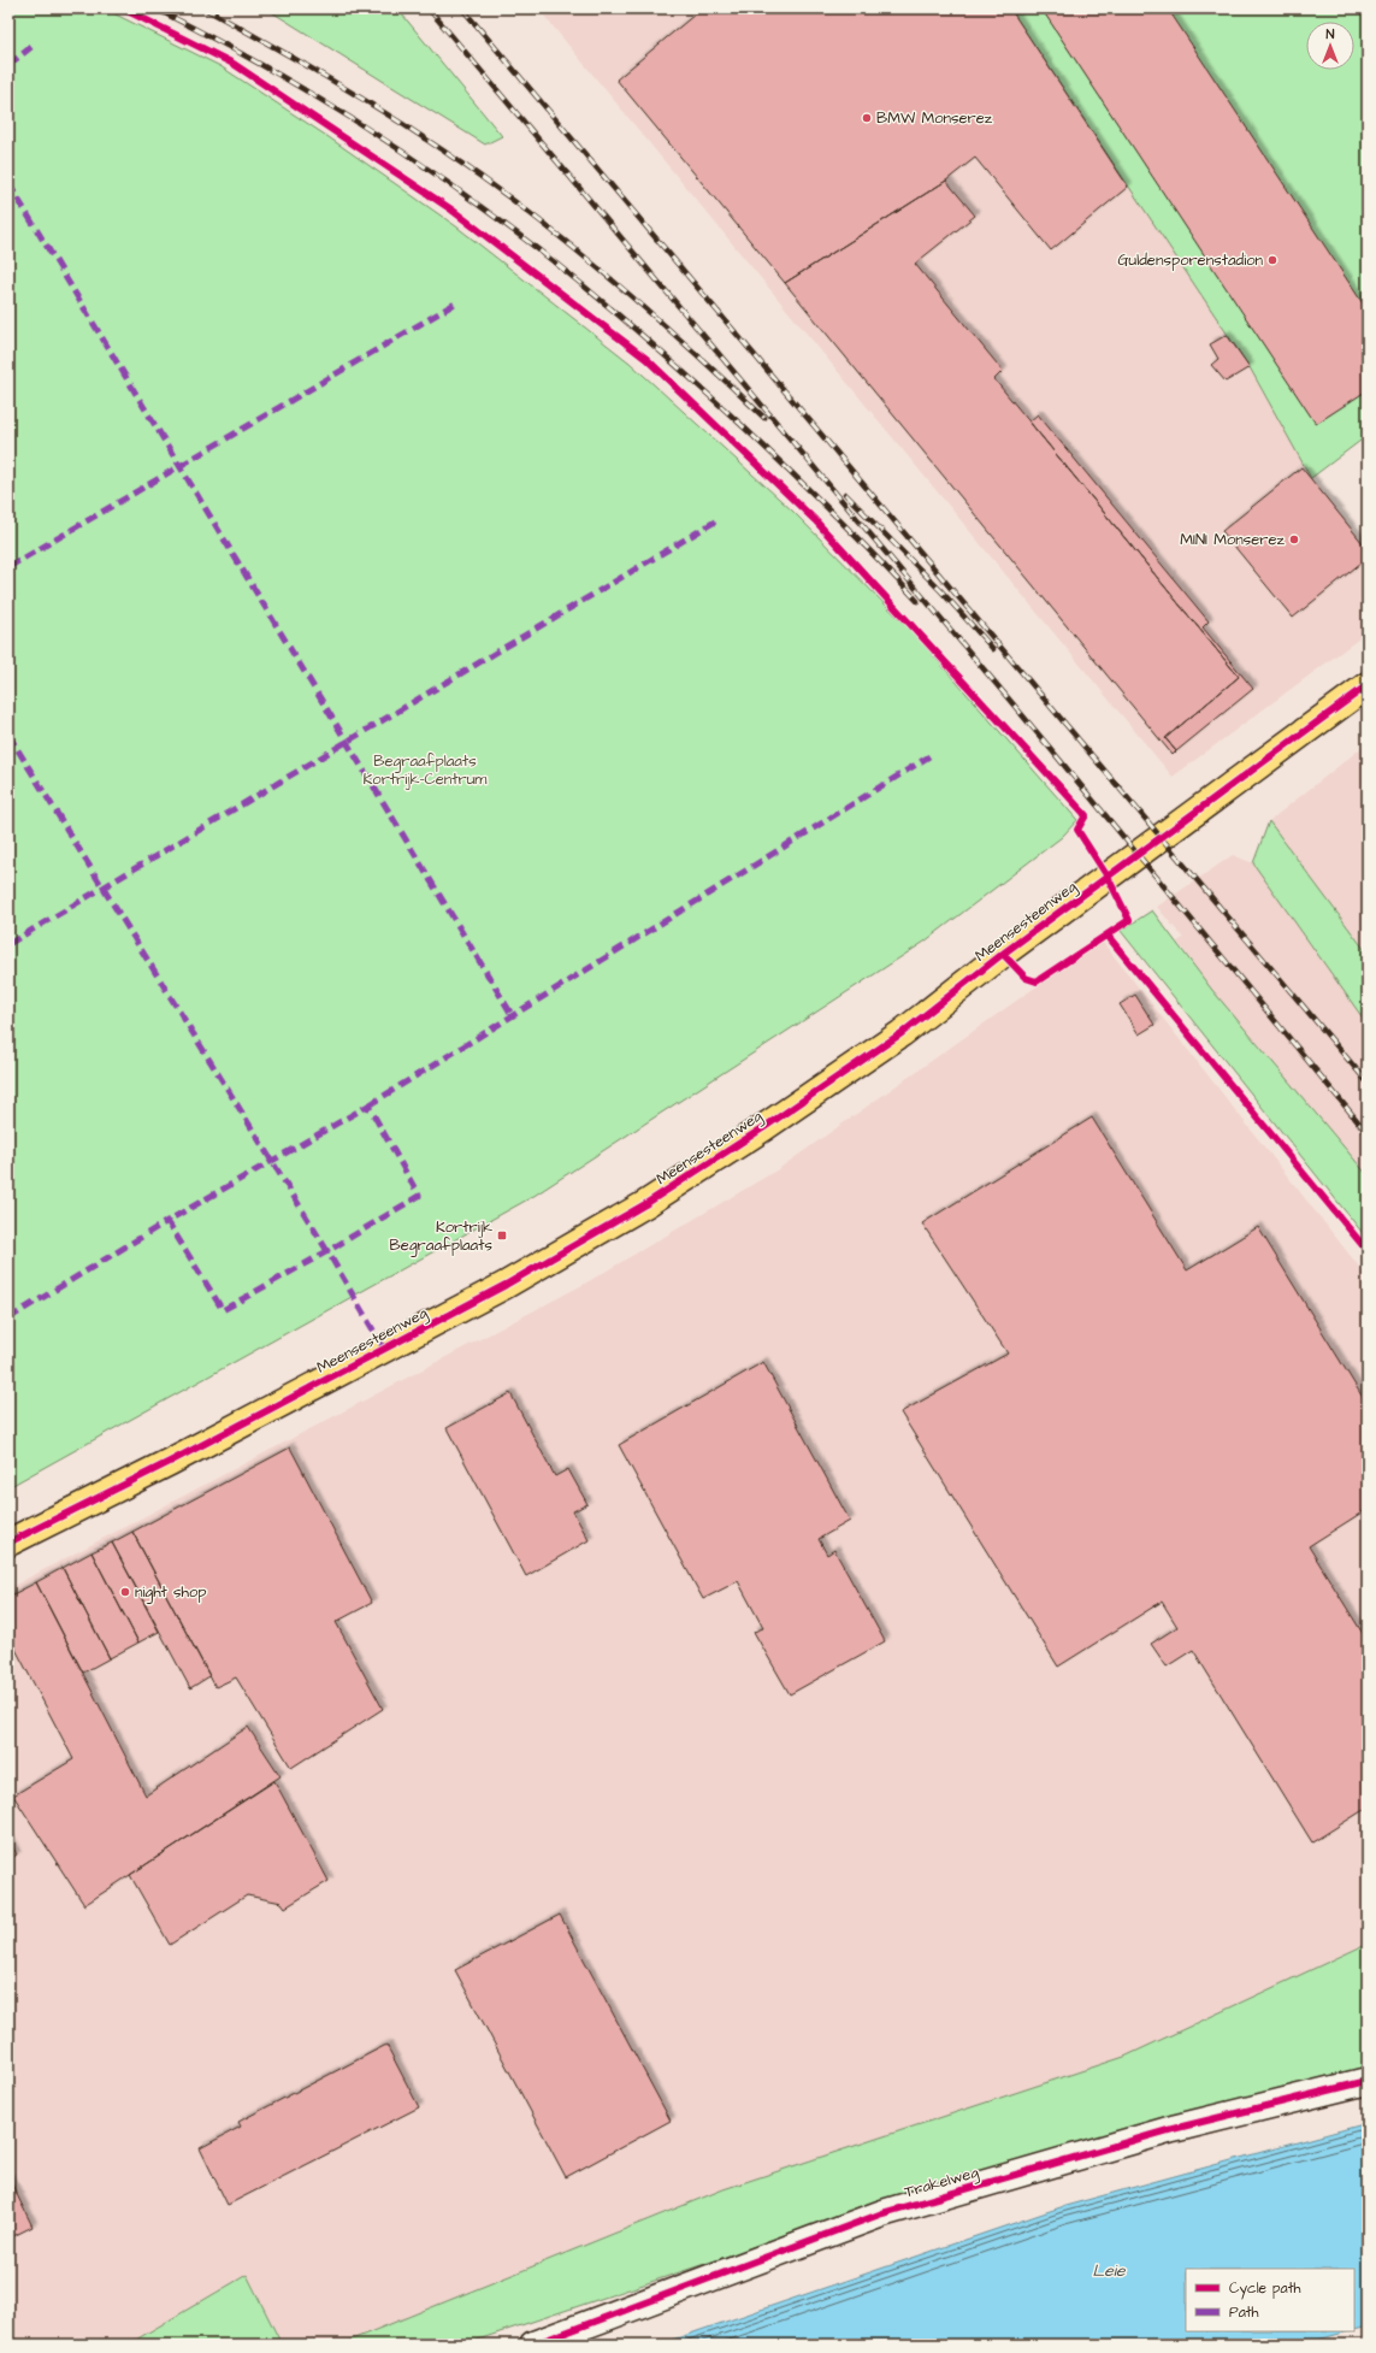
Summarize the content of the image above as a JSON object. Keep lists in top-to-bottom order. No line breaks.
{"streets":{"main road":["Meensesteenweg"],"lane":["Trakelweg"]},"water":["Leie"],"parks":["Begraafplaats Kortrijk-Centrum"],"places":{"other":["BMW Monserez","Guldensporenstadion","MINI Monserez","night shop"],"transit":["Kortrijk Begraafplaats"]},"legend":["Cycle path","Path"],"north":"top"}
